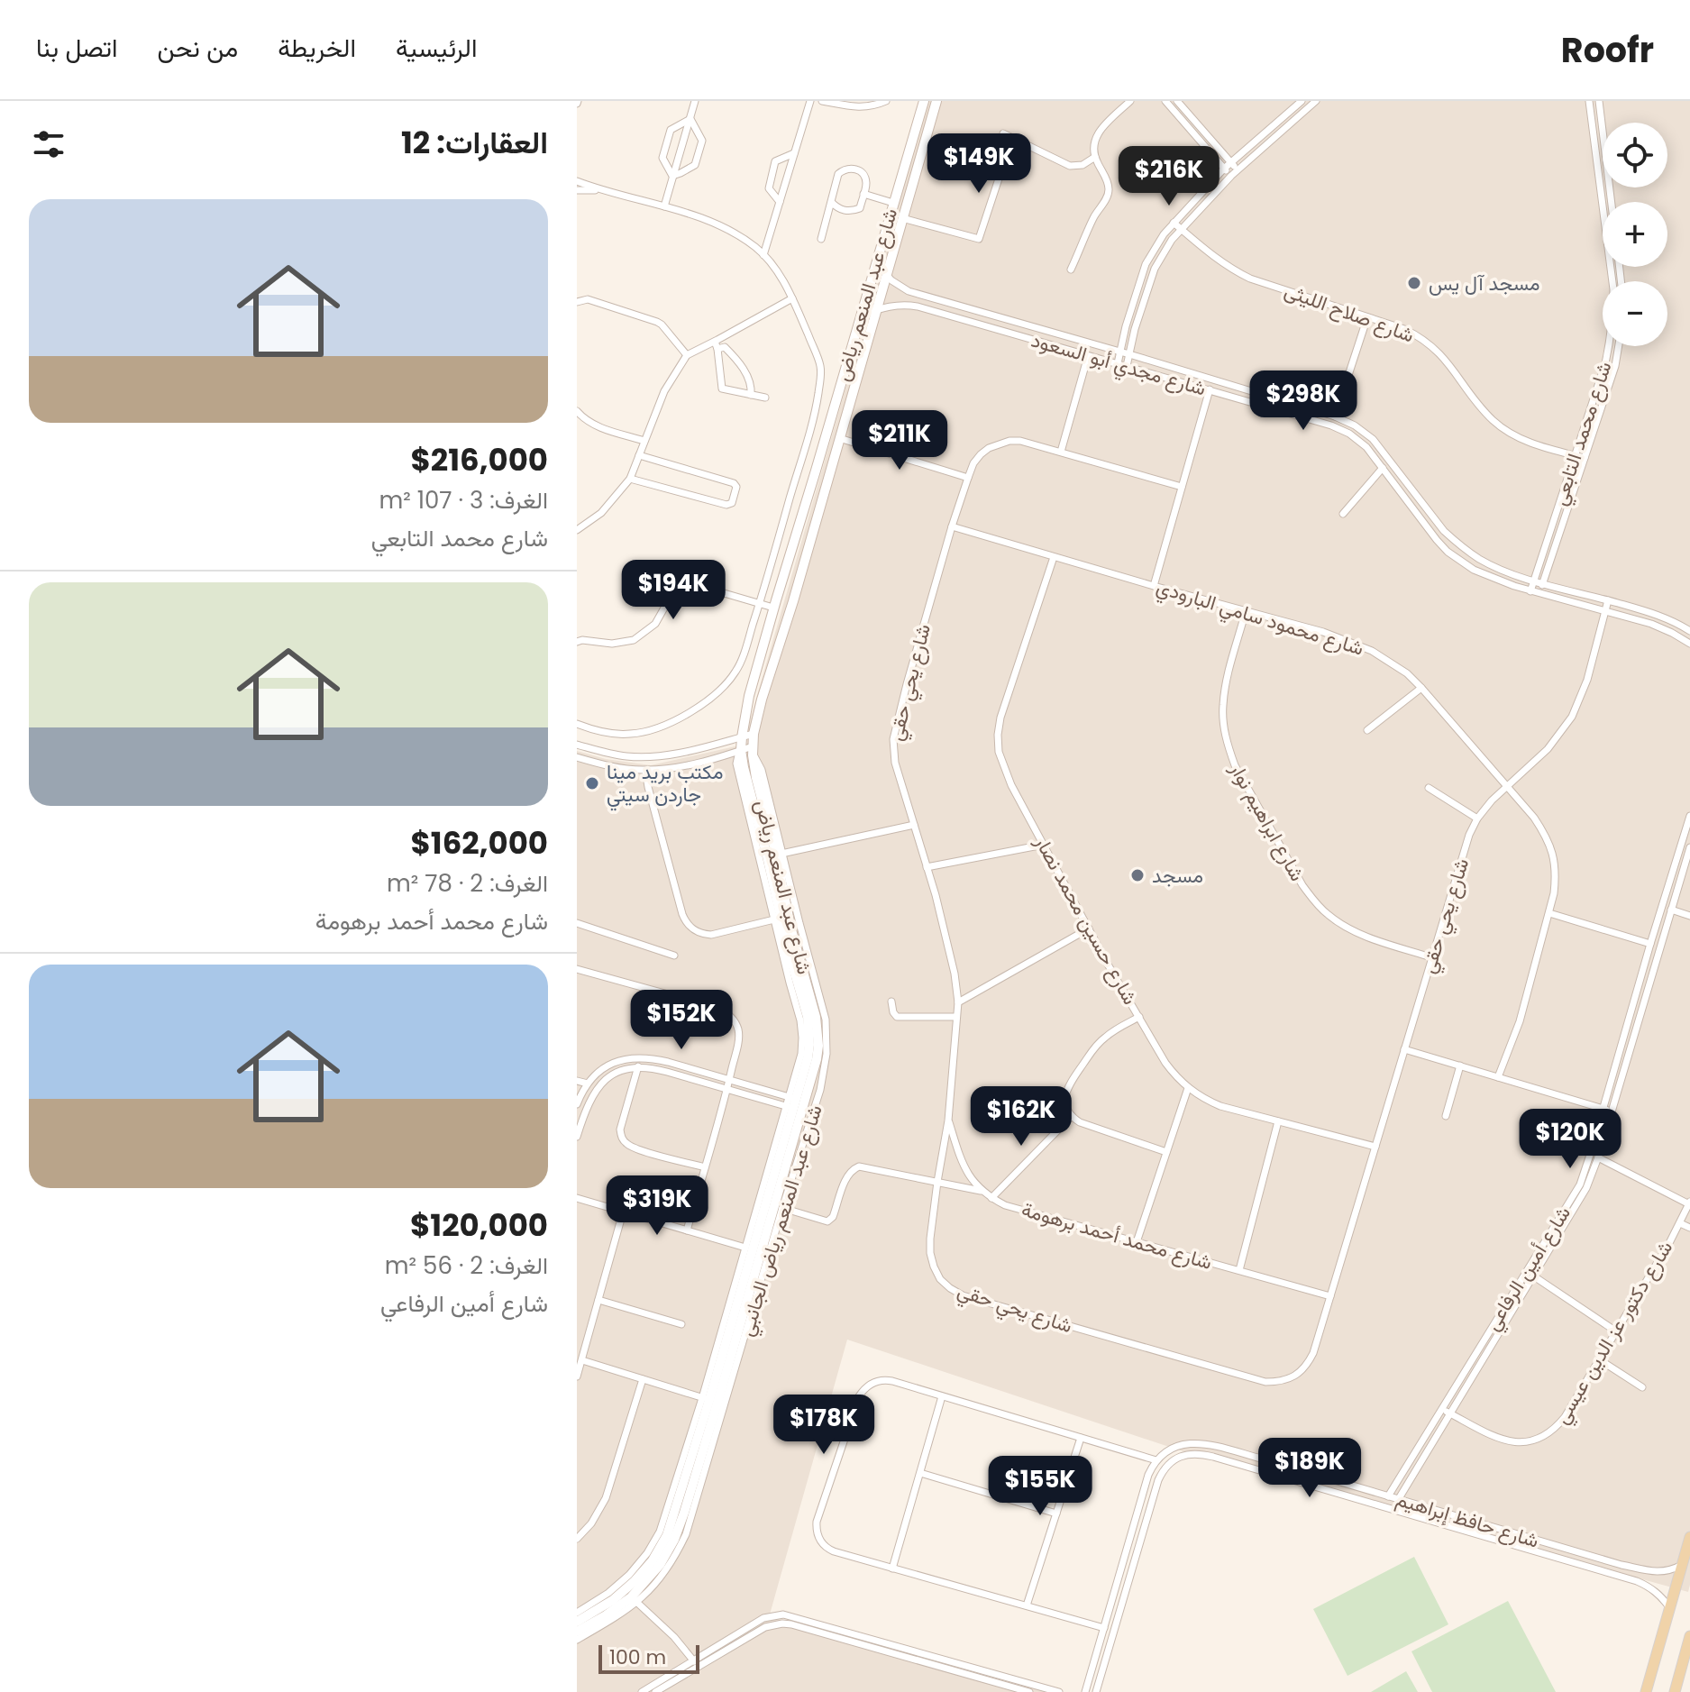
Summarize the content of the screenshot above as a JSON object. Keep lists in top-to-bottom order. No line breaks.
{"streets":{"street":["شارع عبد المنعم رياض","شارع صلاح الليثى","شارع مجدي أبو السعود","شارع محمد التابعي","شارع محمود سامي البارودي","شارع يحي حقي","شارع ابراهيم نوار","شارع حسين محمد نصار","شارع عبد المنعم رياض الجانبي","شارع محمد أحمد برهومة","شارع أمين الرفاعي","شارع دكتور عز الدين عيسي","شارع حافظ إبراهيم"]},"crossings":[["شارع عبد المنعم رياض","شارع مجدي أبو السعود"],["شارع عبد المنعم رياض","شارع عبد المنعم رياض الجانبي"],["شارع صلاح الليثى","شارع محمد التابعي"],["شارع مجدي أبو السعود","شارع محمد التابعي"],["شارع مجدي أبو السعود","شارع يحي حقي"],["شارع محمود سامي البارودي","شارع يحي حقي"],["شارع محمود سامي البارودي","شارع ابراهيم نوار"],["شارع محمود سامي البارودي","شارع حسين محمد نصار"],["شارع يحي حقي","شارع ابراهيم نوار"],["شارع يحي حقي","شارع حسين محمد نصار"],["شارع يحي حقي","شارع محمد أحمد برهومة"],["شارع أمين الرفاعي","شارع دكتور عز الدين عيسي"],["شارع أمين الرفاعي","شارع حافظ إبراهيم"]],"places":["مسجد آل يس","مكتب بريد مينا جاردن سيتي","مسجد"],"scale_bar":"100 m","page":{"header":"Roofr","nav":["الرئيسية","الخريطة","من نحن","اتصل بنا"],"heading":"العقارات: 12","map_buttons":["+","−"],"price":["$149K","$216K","$298K","$211K","$194K","$152K","$162K","$120K","$319K","$178K","$189K","$155K"],"list":[{"name":"$216,000","note":"الغرف: 3 · 107 m² · شارع محمد التابعي"},{"name":"$162,000","note":"الغرف: 2 · 78 m² · شارع محمد أحمد برهومة"},{"name":"$120,000","note":"الغرف: 2 · 56 m² · شارع أمين الرفاعي"}],"scale":"100 m"}}
